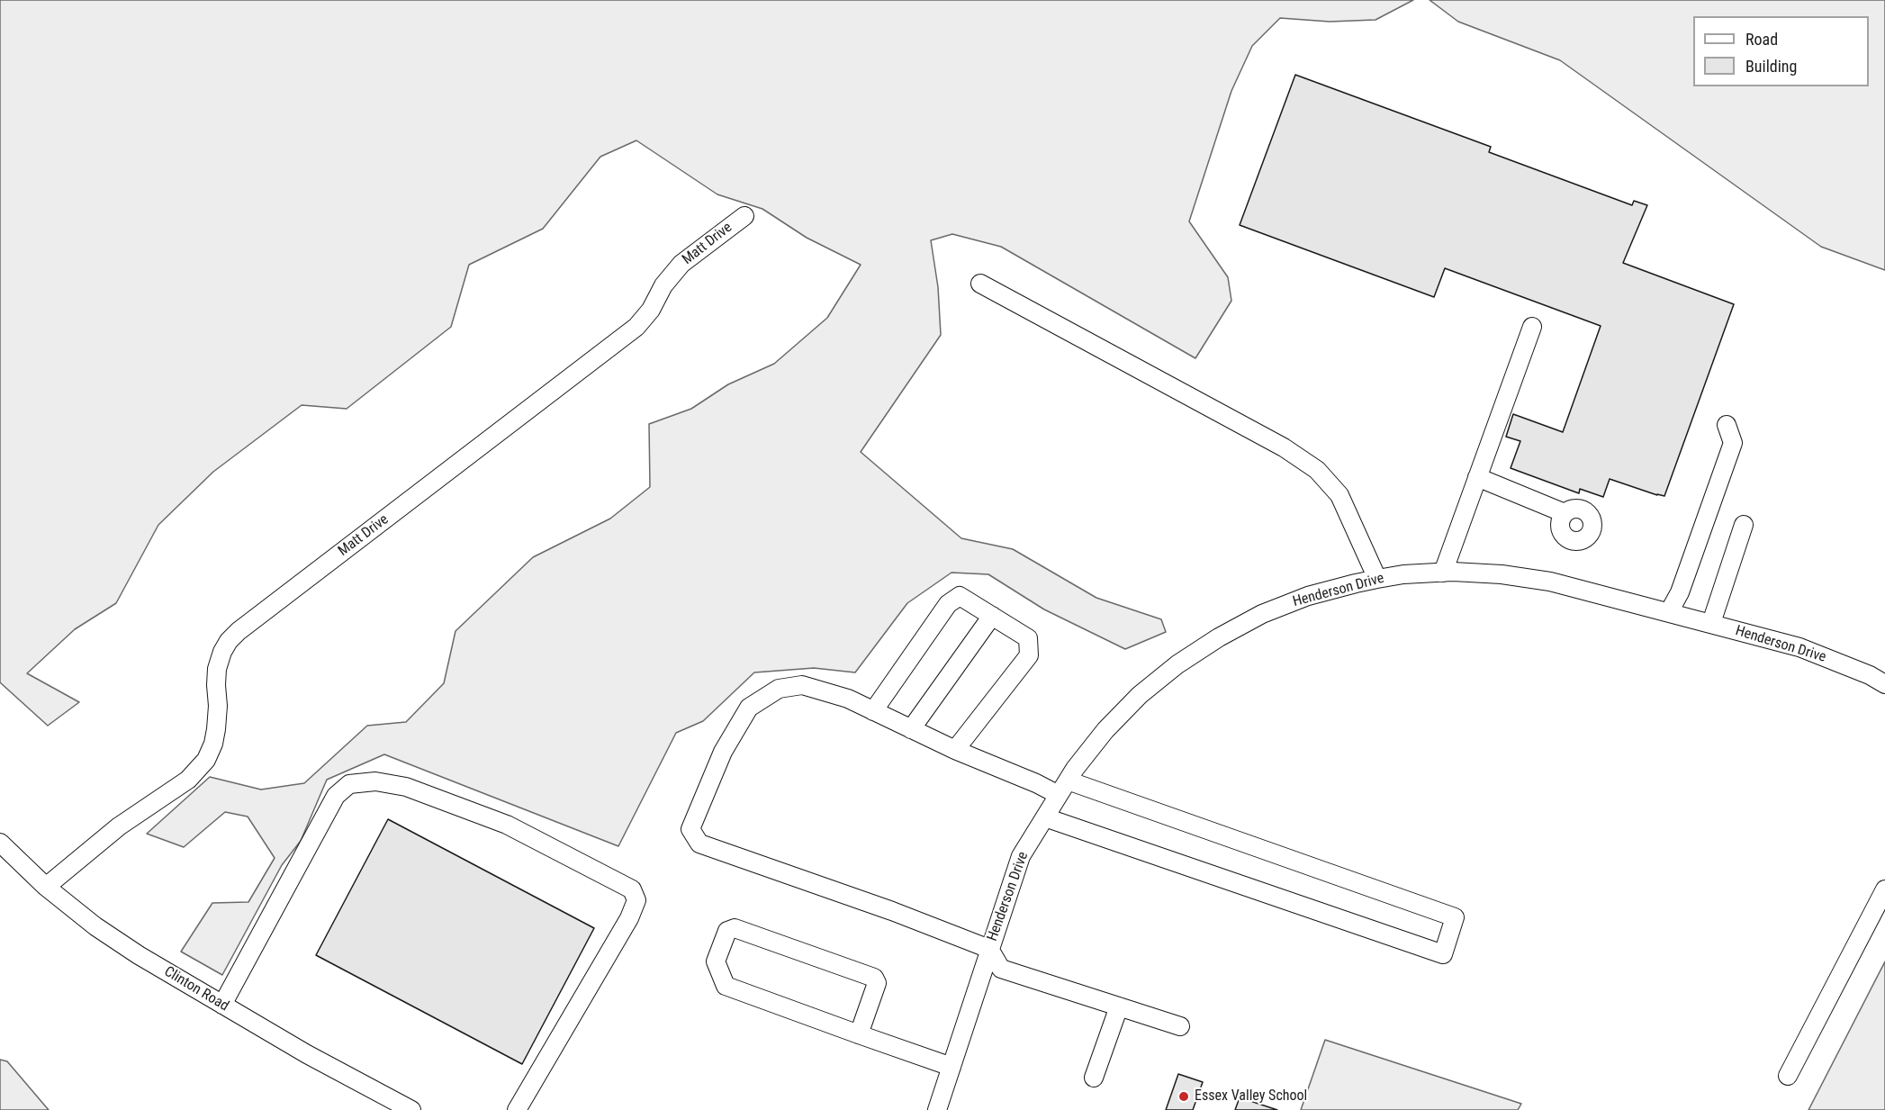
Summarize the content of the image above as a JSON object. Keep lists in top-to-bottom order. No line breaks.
{"streets":{"street":["Matt Drive","Henderson Drive","Clinton Road"]},"crossings":[["Matt Drive","Clinton Road"]],"places":["Essex Valley School"],"legend":["Road","Building"]}
